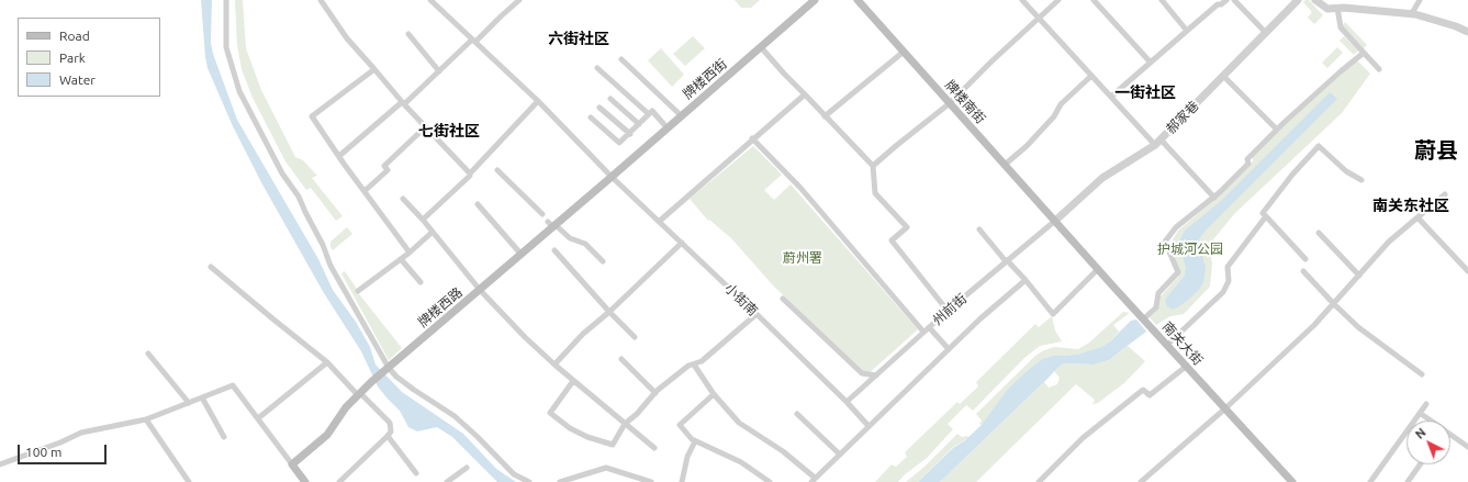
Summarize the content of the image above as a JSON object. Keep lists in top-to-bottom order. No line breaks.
{"streets":{"main road":["牌楼西街","牌楼南街","牌楼西路","南关大街"],"street":["郝家巷","小街南","州前街"]},"crossings":[["牌楼西街","小街南"],["牌楼西街","牌楼西路"],["牌楼南街","郝家巷"],["牌楼南街","州前街"],["牌楼南街","南关大街"],["郝家巷","州前街"],["郝家巷","南关大街"],["小街南","牌楼西路"],["小街南","州前街"],["州前街","南关大街"]],"districts":["六街社区","一街社区","七街社区","蔚县","南关东社区"],"parks":["护城河公园","蔚州署"],"legend":["Road","Park","Water"],"scale_bar":"100 m","north":"top left"}
